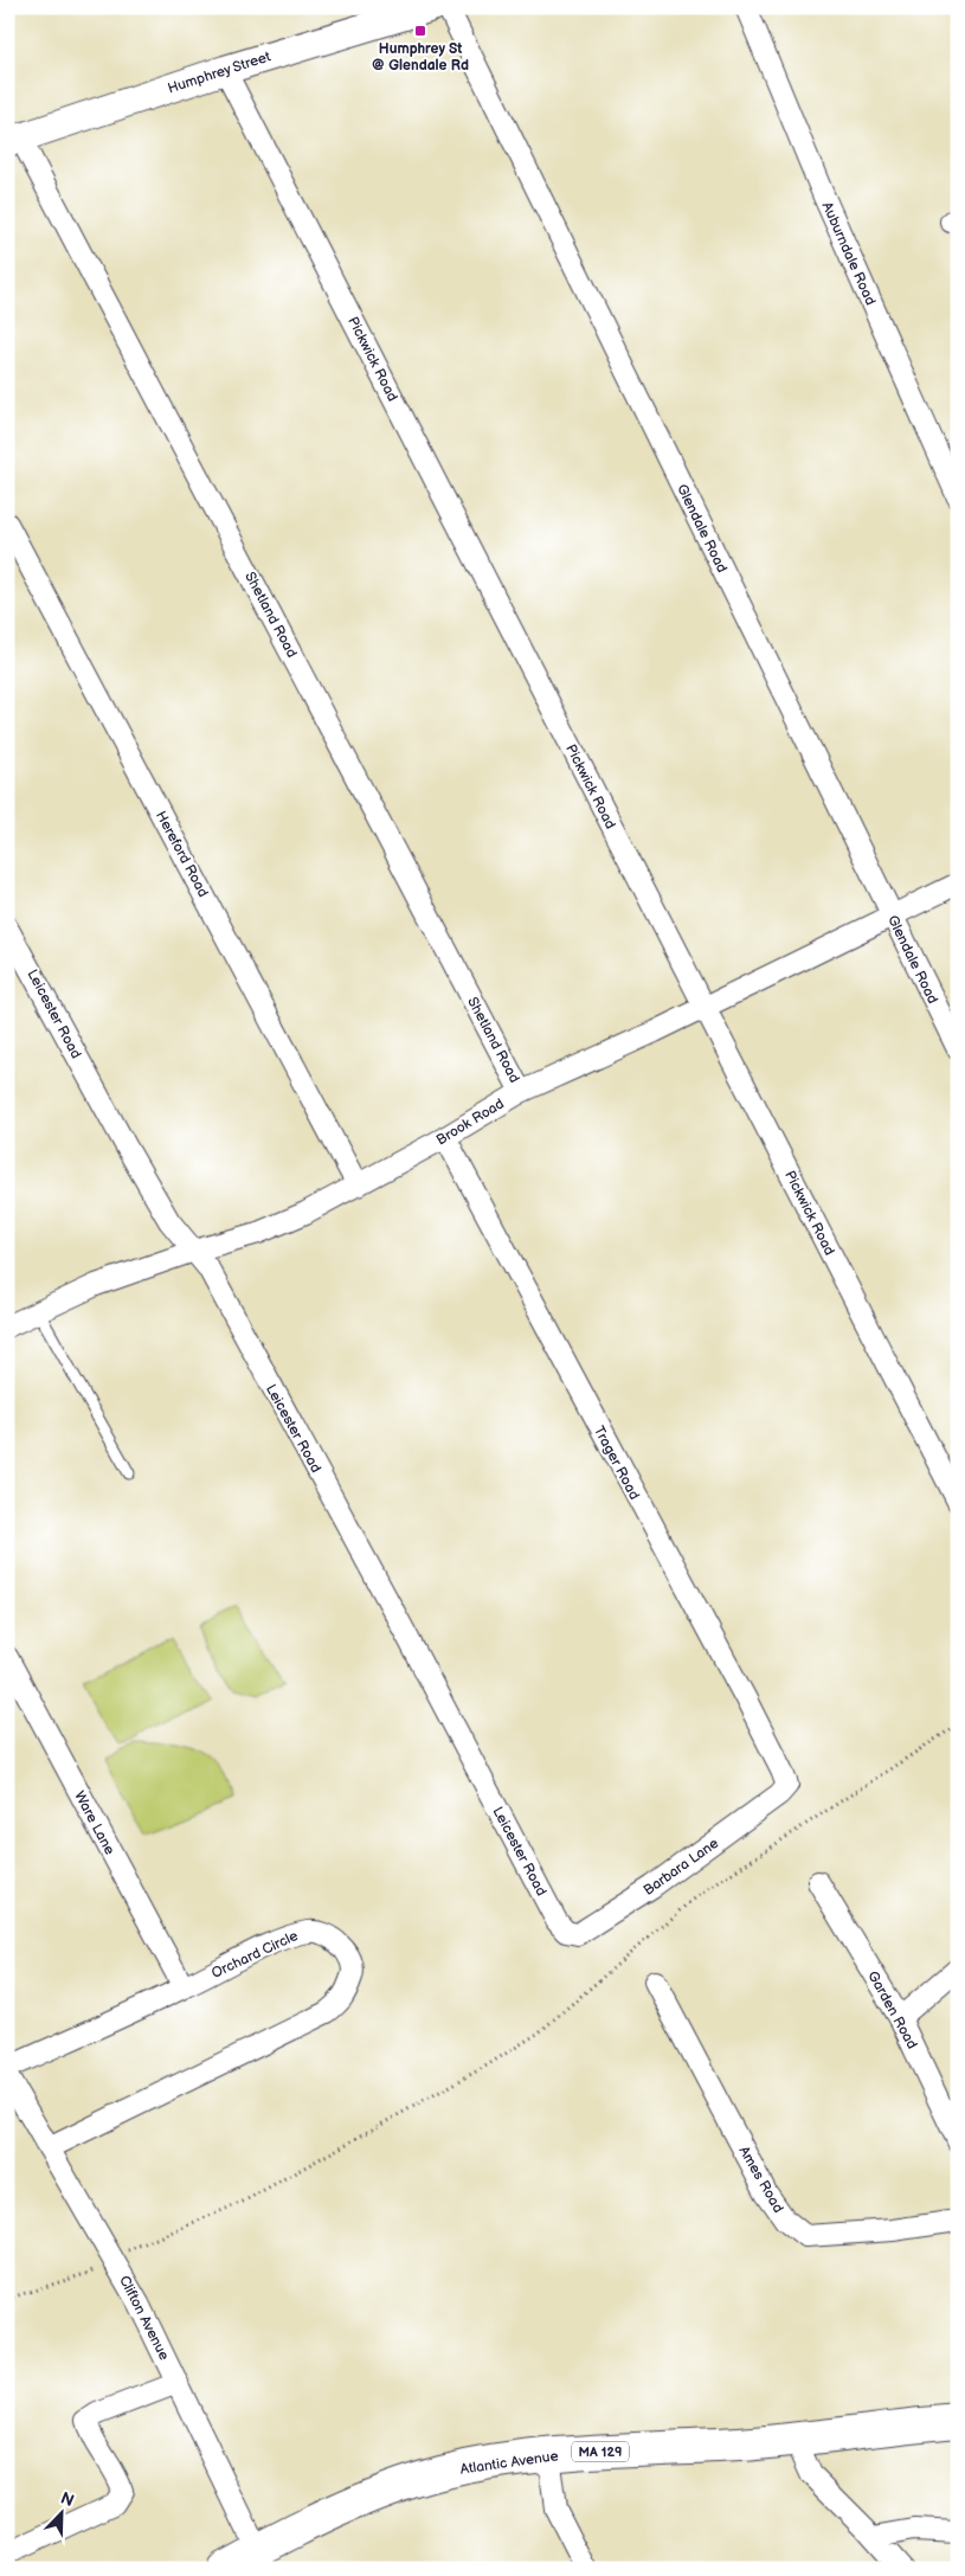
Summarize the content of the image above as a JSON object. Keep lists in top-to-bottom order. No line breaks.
{"streets":{"main road":["Humphrey Street","MA 129","Atlantic Avenue"],"street":["Auburndale Road","Pickwick Road","Glendale Road","Shetland Road","Hereford Road","Leicester Road","Brook Road","Trager Road","Ware Lane","Barbara Lane","Orchard Circle","Garden Road","Ames Road","Clifton Avenue"]},"crossings":[["Humphrey Street","Pickwick Road"],["Humphrey Street","Shetland Road"],["Pickwick Road","Brook Road"],["Glendale Road","Brook Road"],["Shetland Road","Brook Road"],["Hereford Road","Brook Road"],["Leicester Road","Brook Road"],["Leicester Road","Barbara Lane"],["Brook Road","Trager Road"],["Trager Road","Barbara Lane"],["Ware Lane","Orchard Circle"],["Orchard Circle","Clifton Avenue"],["Clifton Avenue","Atlantic Avenue"]],"places":{"transit":["Humphrey St @ Glendale Rd"]},"north":"top right"}
